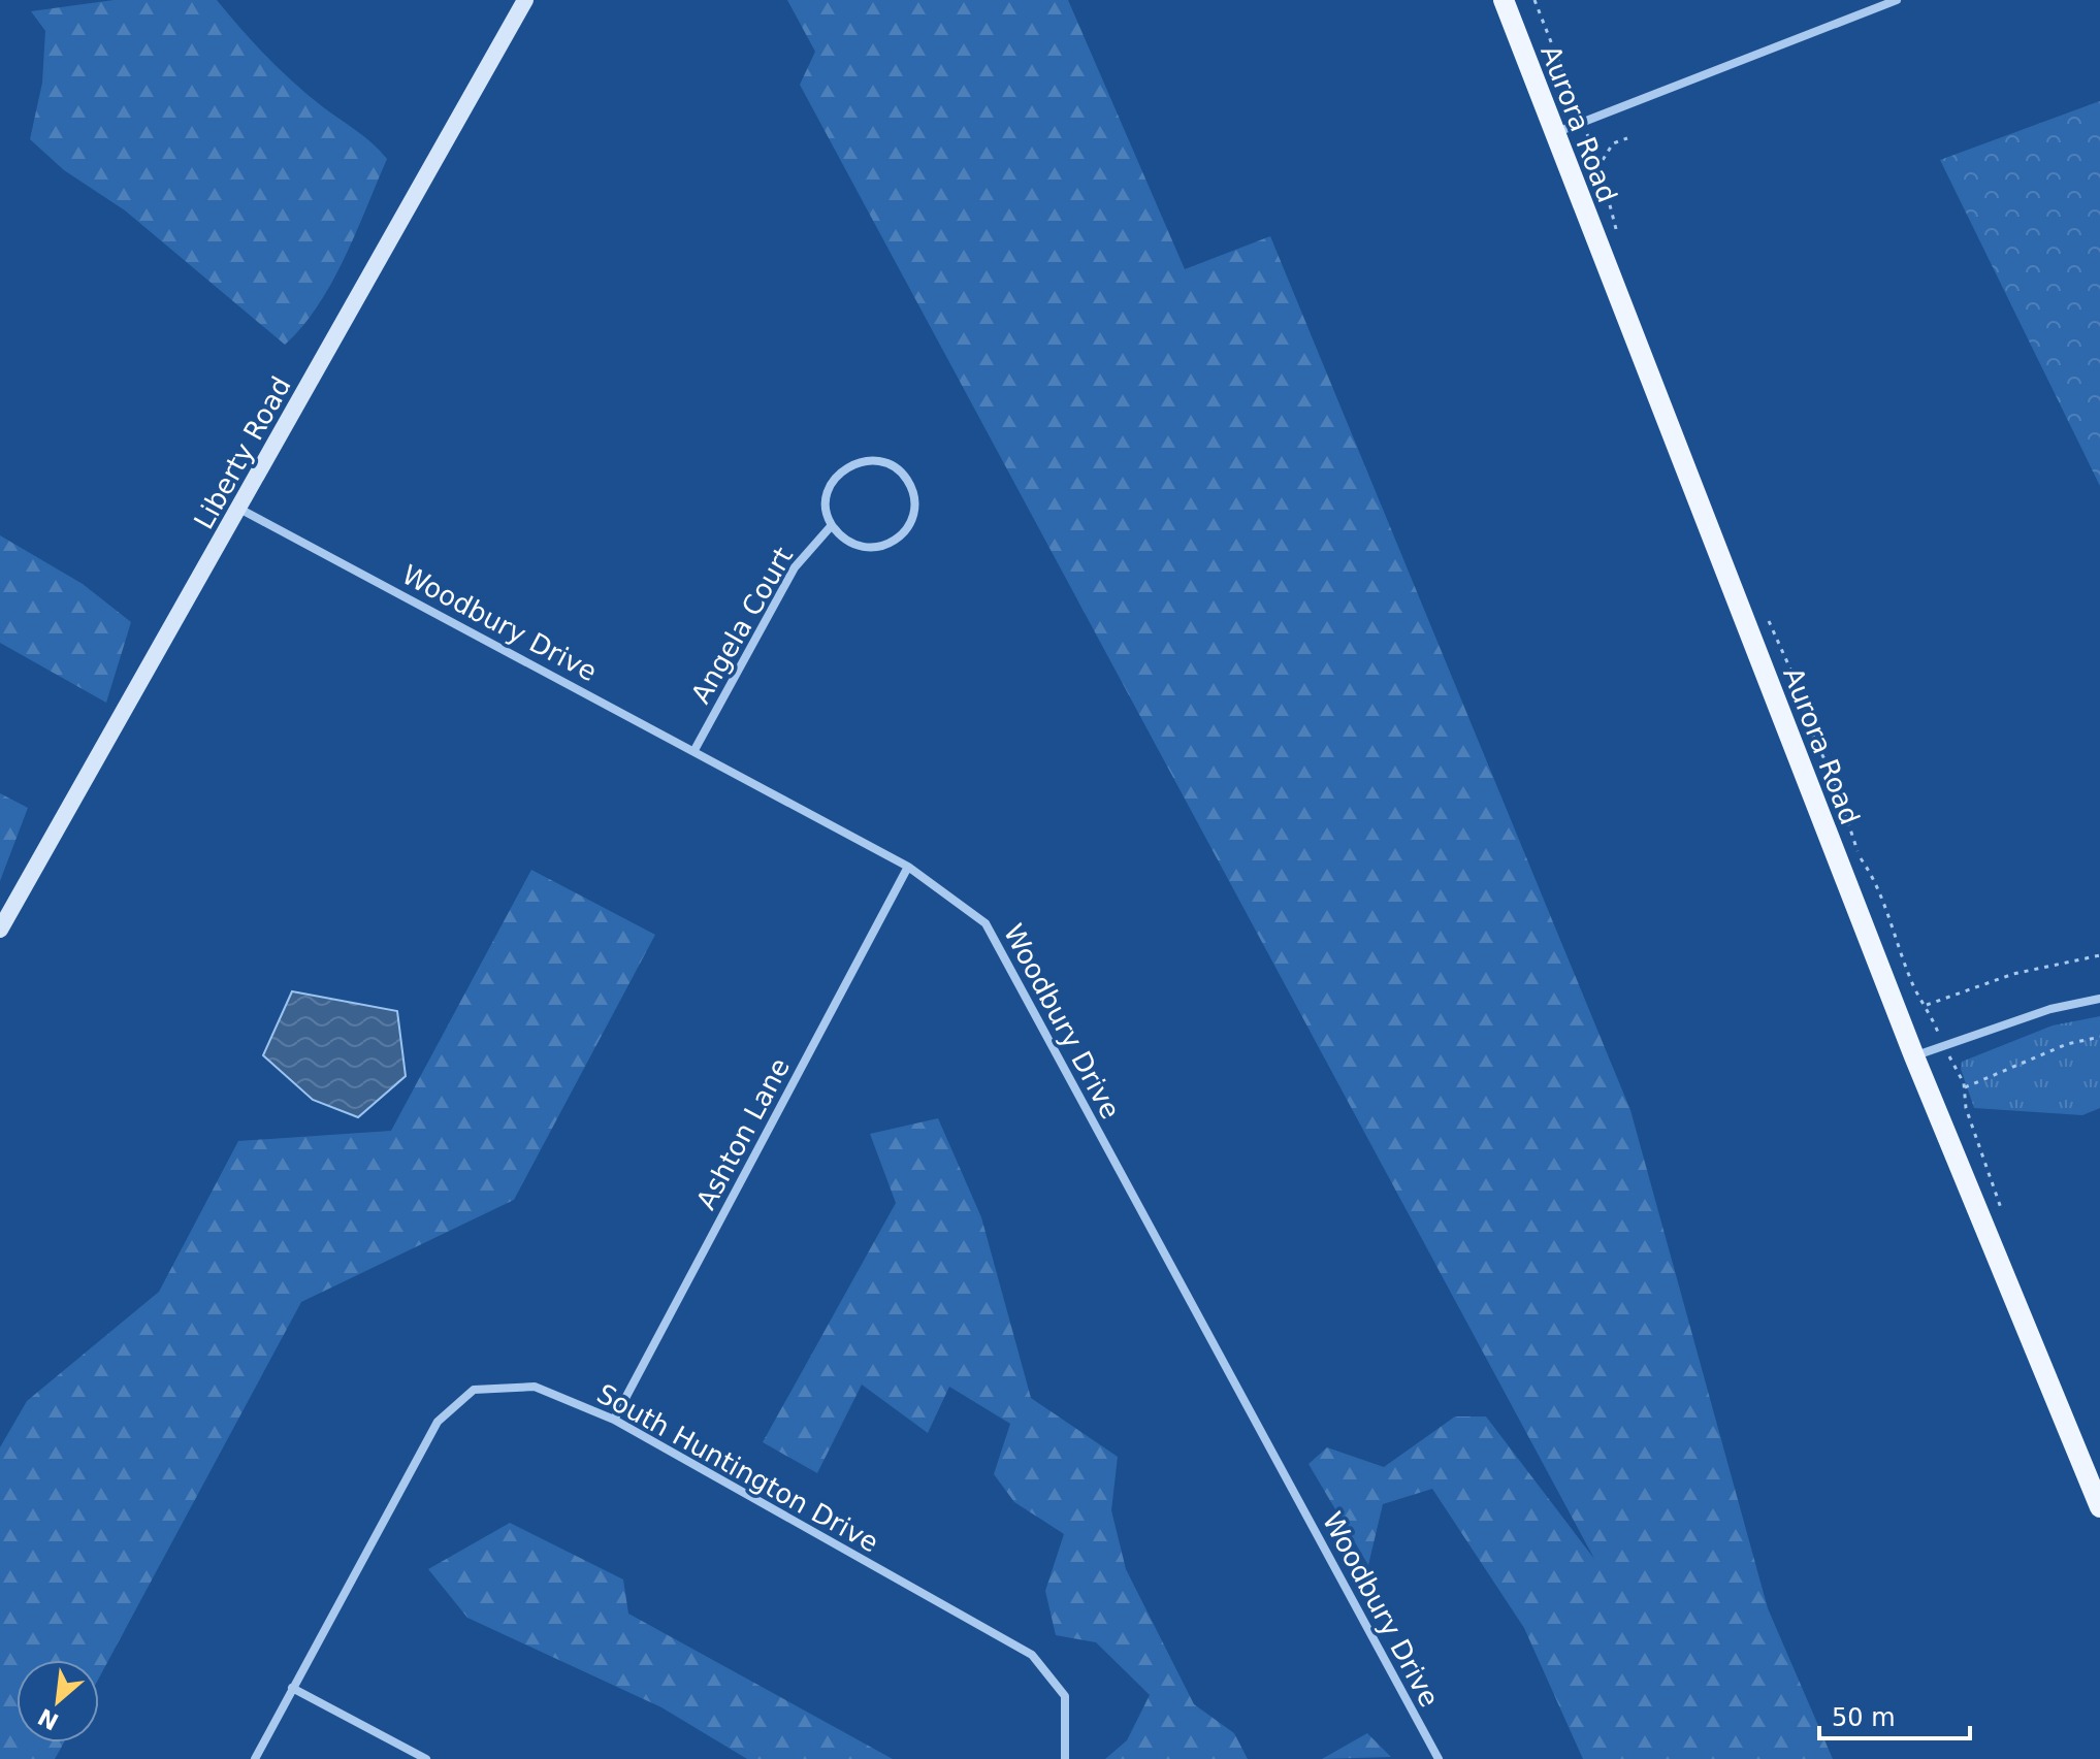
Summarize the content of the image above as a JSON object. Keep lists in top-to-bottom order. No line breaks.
{"streets":{"main road":["Aurora Road"],"street":["Liberty Road","Woodbury Drive","Angela Court","Ashton Lane","South Huntington Drive"]},"crossings":[["Liberty Road","Woodbury Drive"],["Woodbury Drive","Angela Court"],["Woodbury Drive","Ashton Lane"],["Ashton Lane","South Huntington Drive"]],"scale_bar":"50 m","north":"bottom left"}
